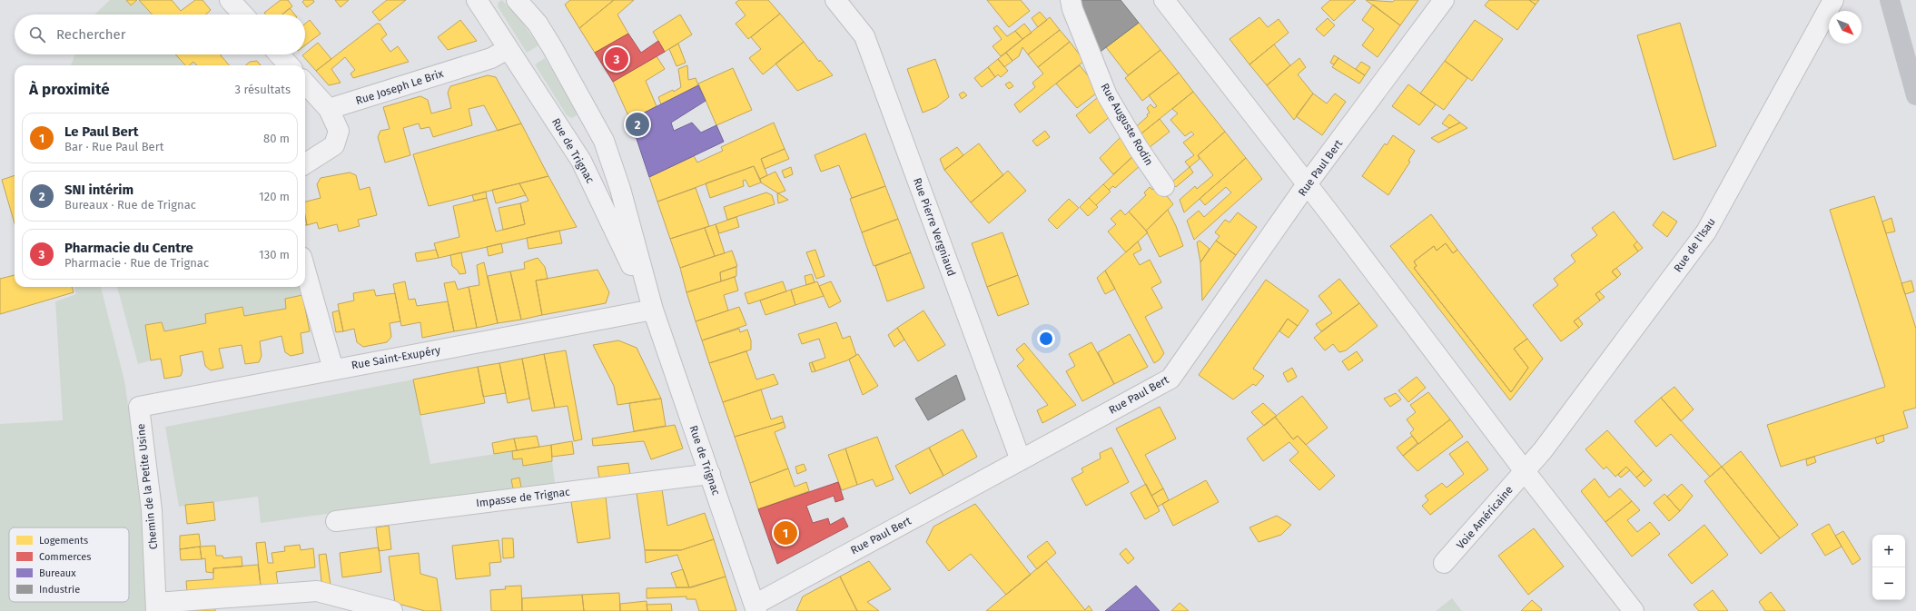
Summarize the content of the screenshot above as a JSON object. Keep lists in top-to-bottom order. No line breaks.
{"streets":{"street":["Rue Joseph Le Brix","Rue Auguste Rodin","Rue de Trignac","Rue Paul Bert","Rue Pierre Vergniaud","Rue de l'Isau","Rue Saint-Exupéry","Chemin de la Petite Usine","Impasse de Trignac","Voie Américaine"]},"crossings":[["Rue Joseph Le Brix","Rue de Trignac"],["Rue de Trignac","Rue Paul Bert"],["Rue de Trignac","Rue Saint-Exupéry"],["Rue de Trignac","Impasse de Trignac"],["Rue Paul Bert","Rue Pierre Vergniaud"],["Rue de l'Isau","Voie Américaine"],["Rue Saint-Exupéry","Chemin de la Petite Usine"]],"legend":["Logements","Commerces","Bureaux","Industrie"],"north":"bottom right","page":{"search":"Rechercher","pins":["3","2","1"],"heading":["À proximité","3 résultats"],"list":[{"mark":"1","name":"Le Paul Bert","note":"Bar · Rue Paul Bert","value":"80 m"},{"mark":"2","name":"SNI intérim","note":"Bureaux · Rue de Trignac","value":"120 m"},{"mark":"3","name":"Pharmacie du Centre","note":"Pharmacie · Rue de Trignac","value":"130 m"}],"map_buttons":["+","−"]}}
